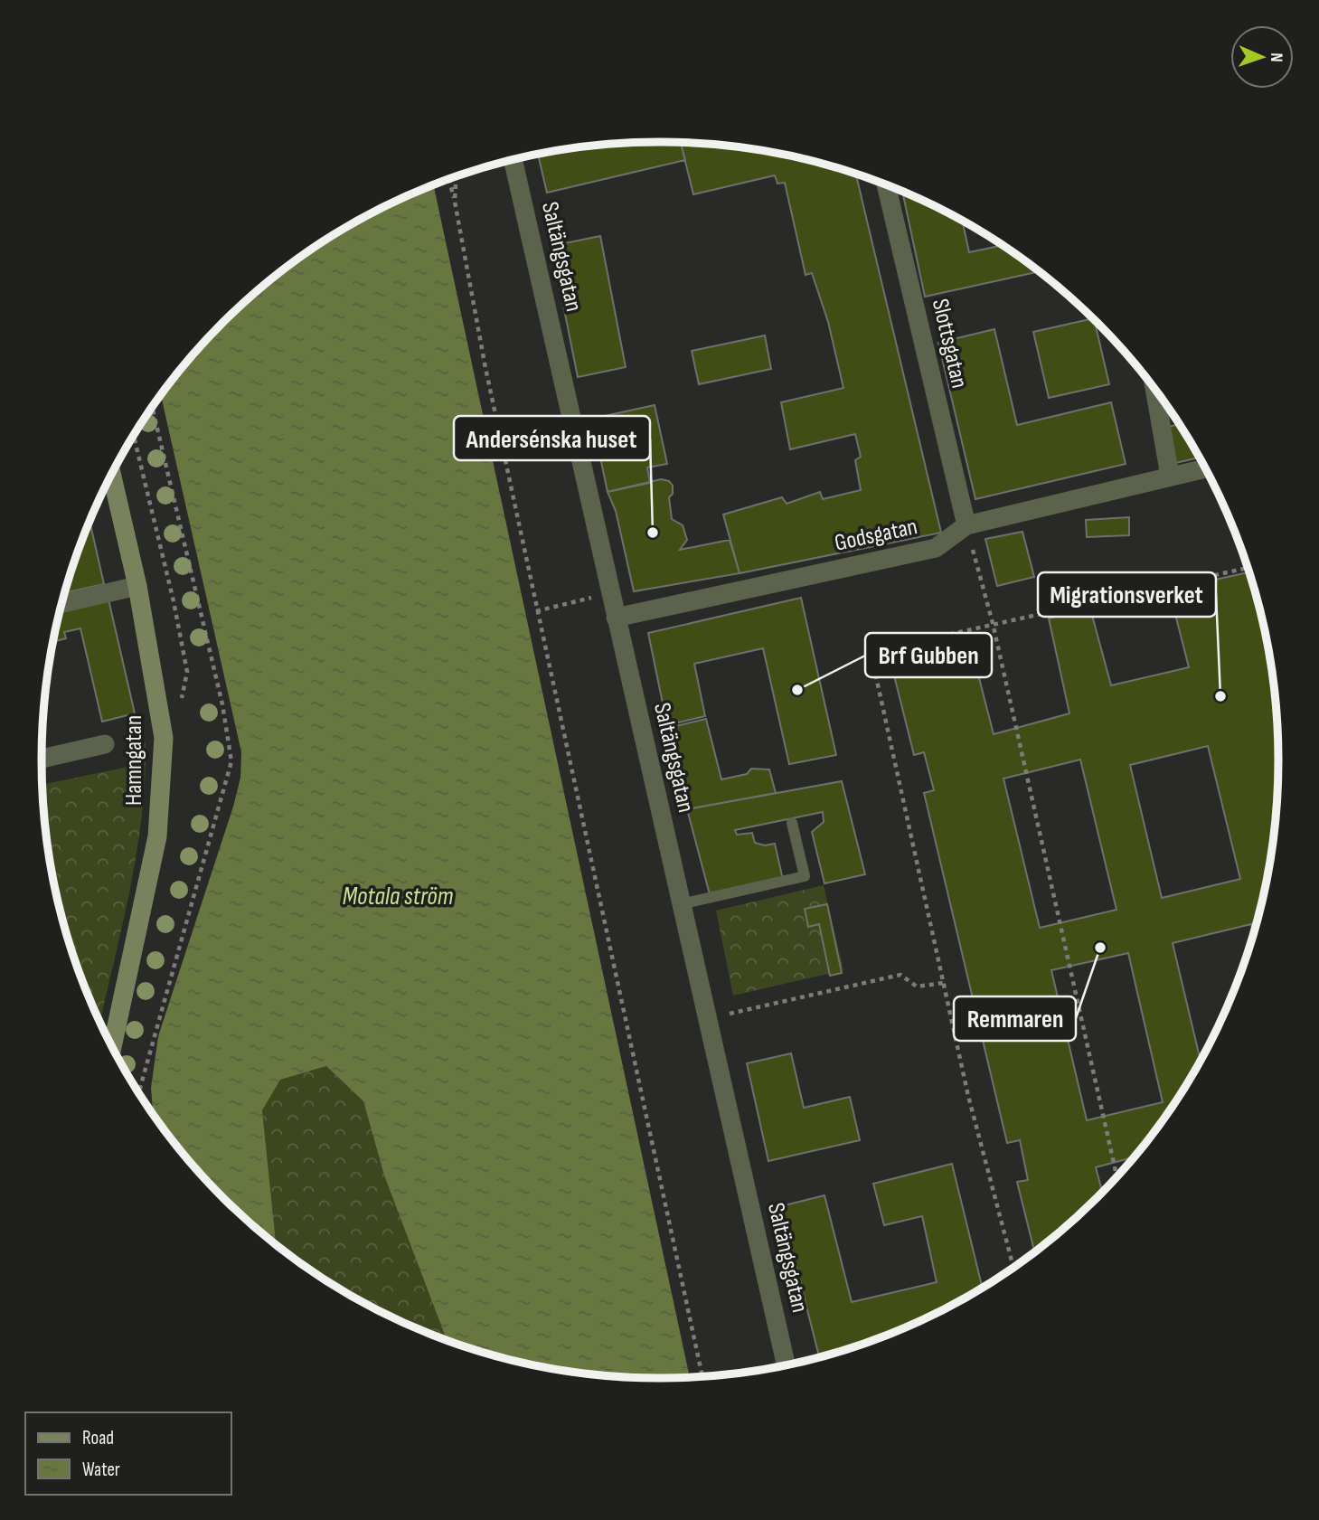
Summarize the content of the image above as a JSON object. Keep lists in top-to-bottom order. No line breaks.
{"streets":{"street":["Saltängsgatan","Slottsgatan","Godsgatan","Hamngatan"]},"crossings":[["Saltängsgatan","Godsgatan"],["Slottsgatan","Godsgatan"]],"water":["Motala ström"],"places":["Andersénska huset","Brf Gubben","Migrationsverket","Remmaren"],"legend":["Road","Water"],"north":"right"}
